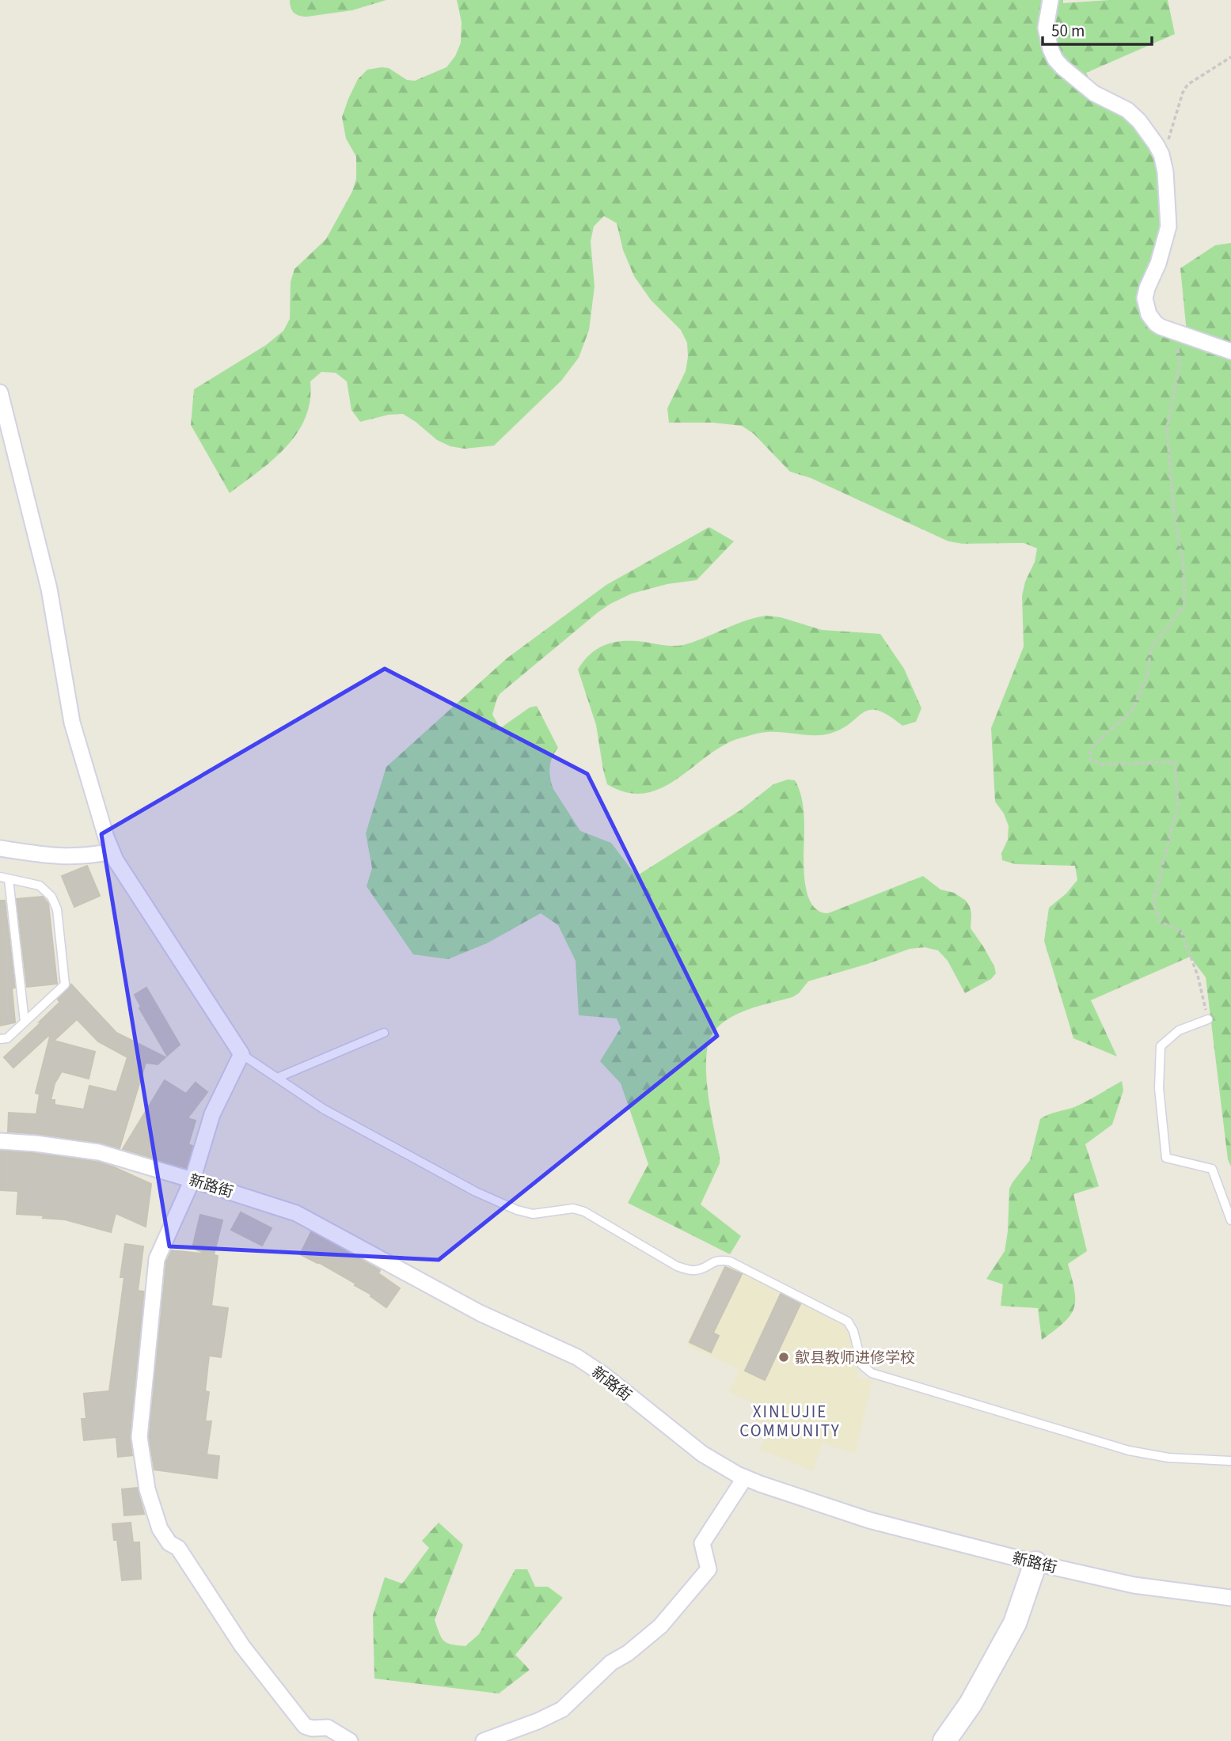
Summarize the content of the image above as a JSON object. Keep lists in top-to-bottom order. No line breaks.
{"streets":{"street":["新路街"]},"districts":["XINLUJIE COMMUNITY"],"places":["歙县教师进修学校"],"scale_bar":"50 m"}
